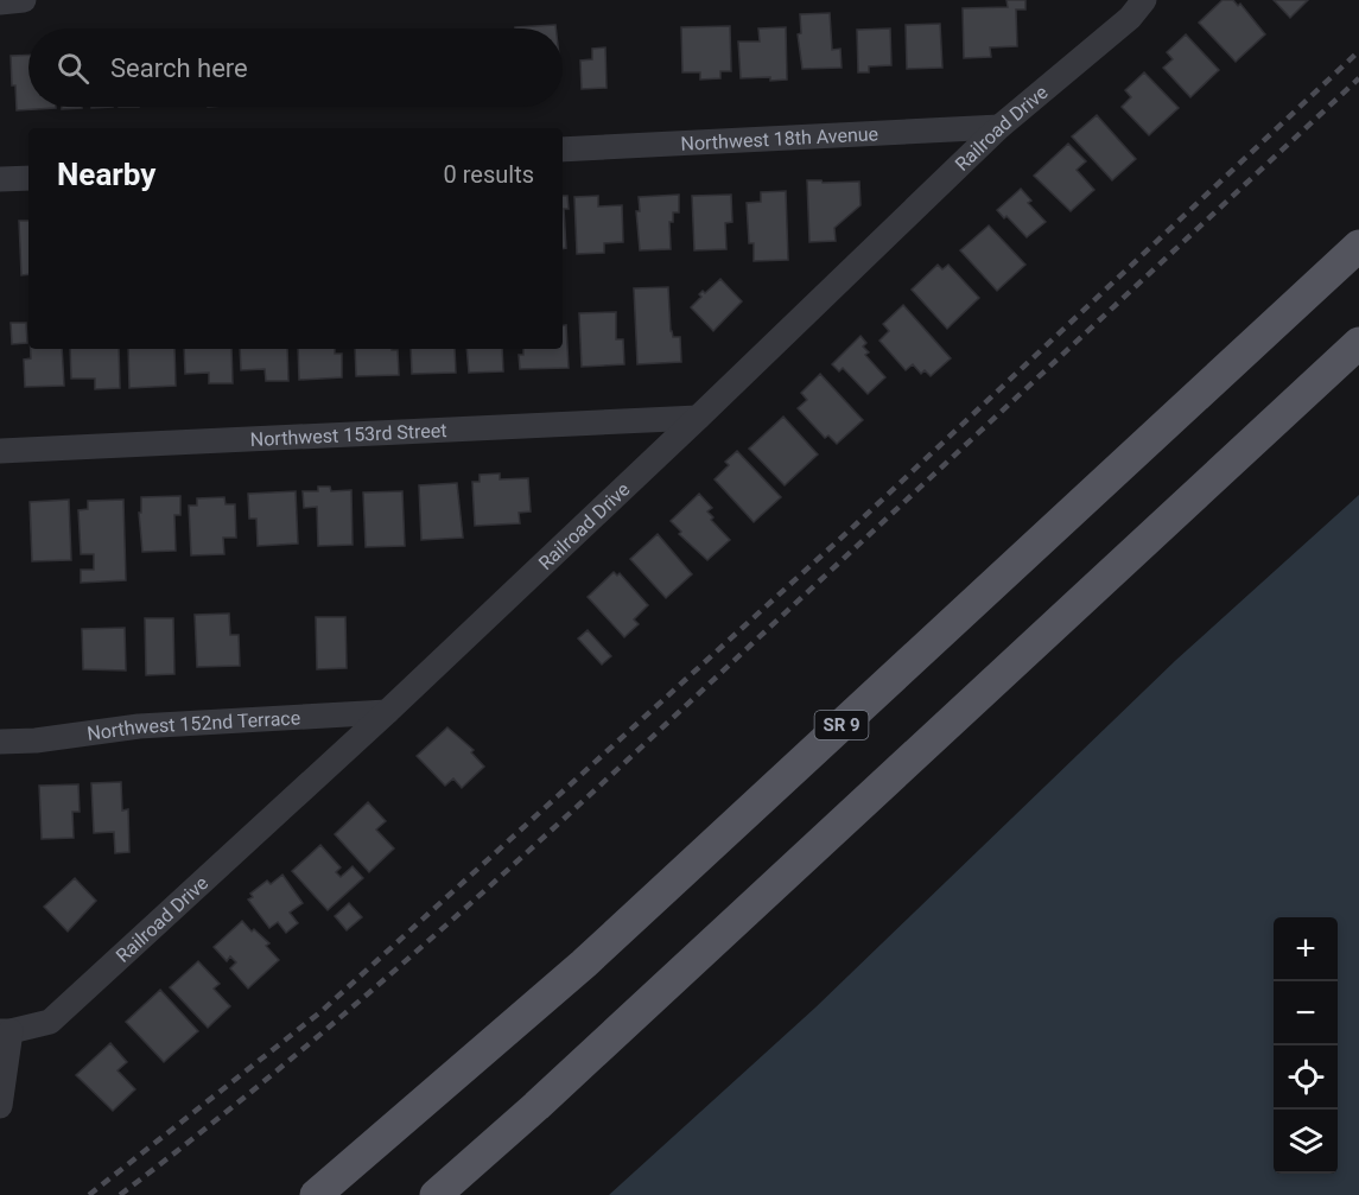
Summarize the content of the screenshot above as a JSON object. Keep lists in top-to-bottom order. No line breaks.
{"streets":{"main road":["SR 9"],"street":["Railroad Drive","Northwest 18th Avenue","Northwest 153rd Street","Northwest 152nd Terrace"]},"crossings":[["Railroad Drive","Northwest 18th Avenue"],["Railroad Drive","Northwest 153rd Street"],["Railroad Drive","Northwest 152nd Terrace"]],"page":{"search":"Search here","heading":["Nearby","0 results"],"map_buttons":["+","−"]}}
